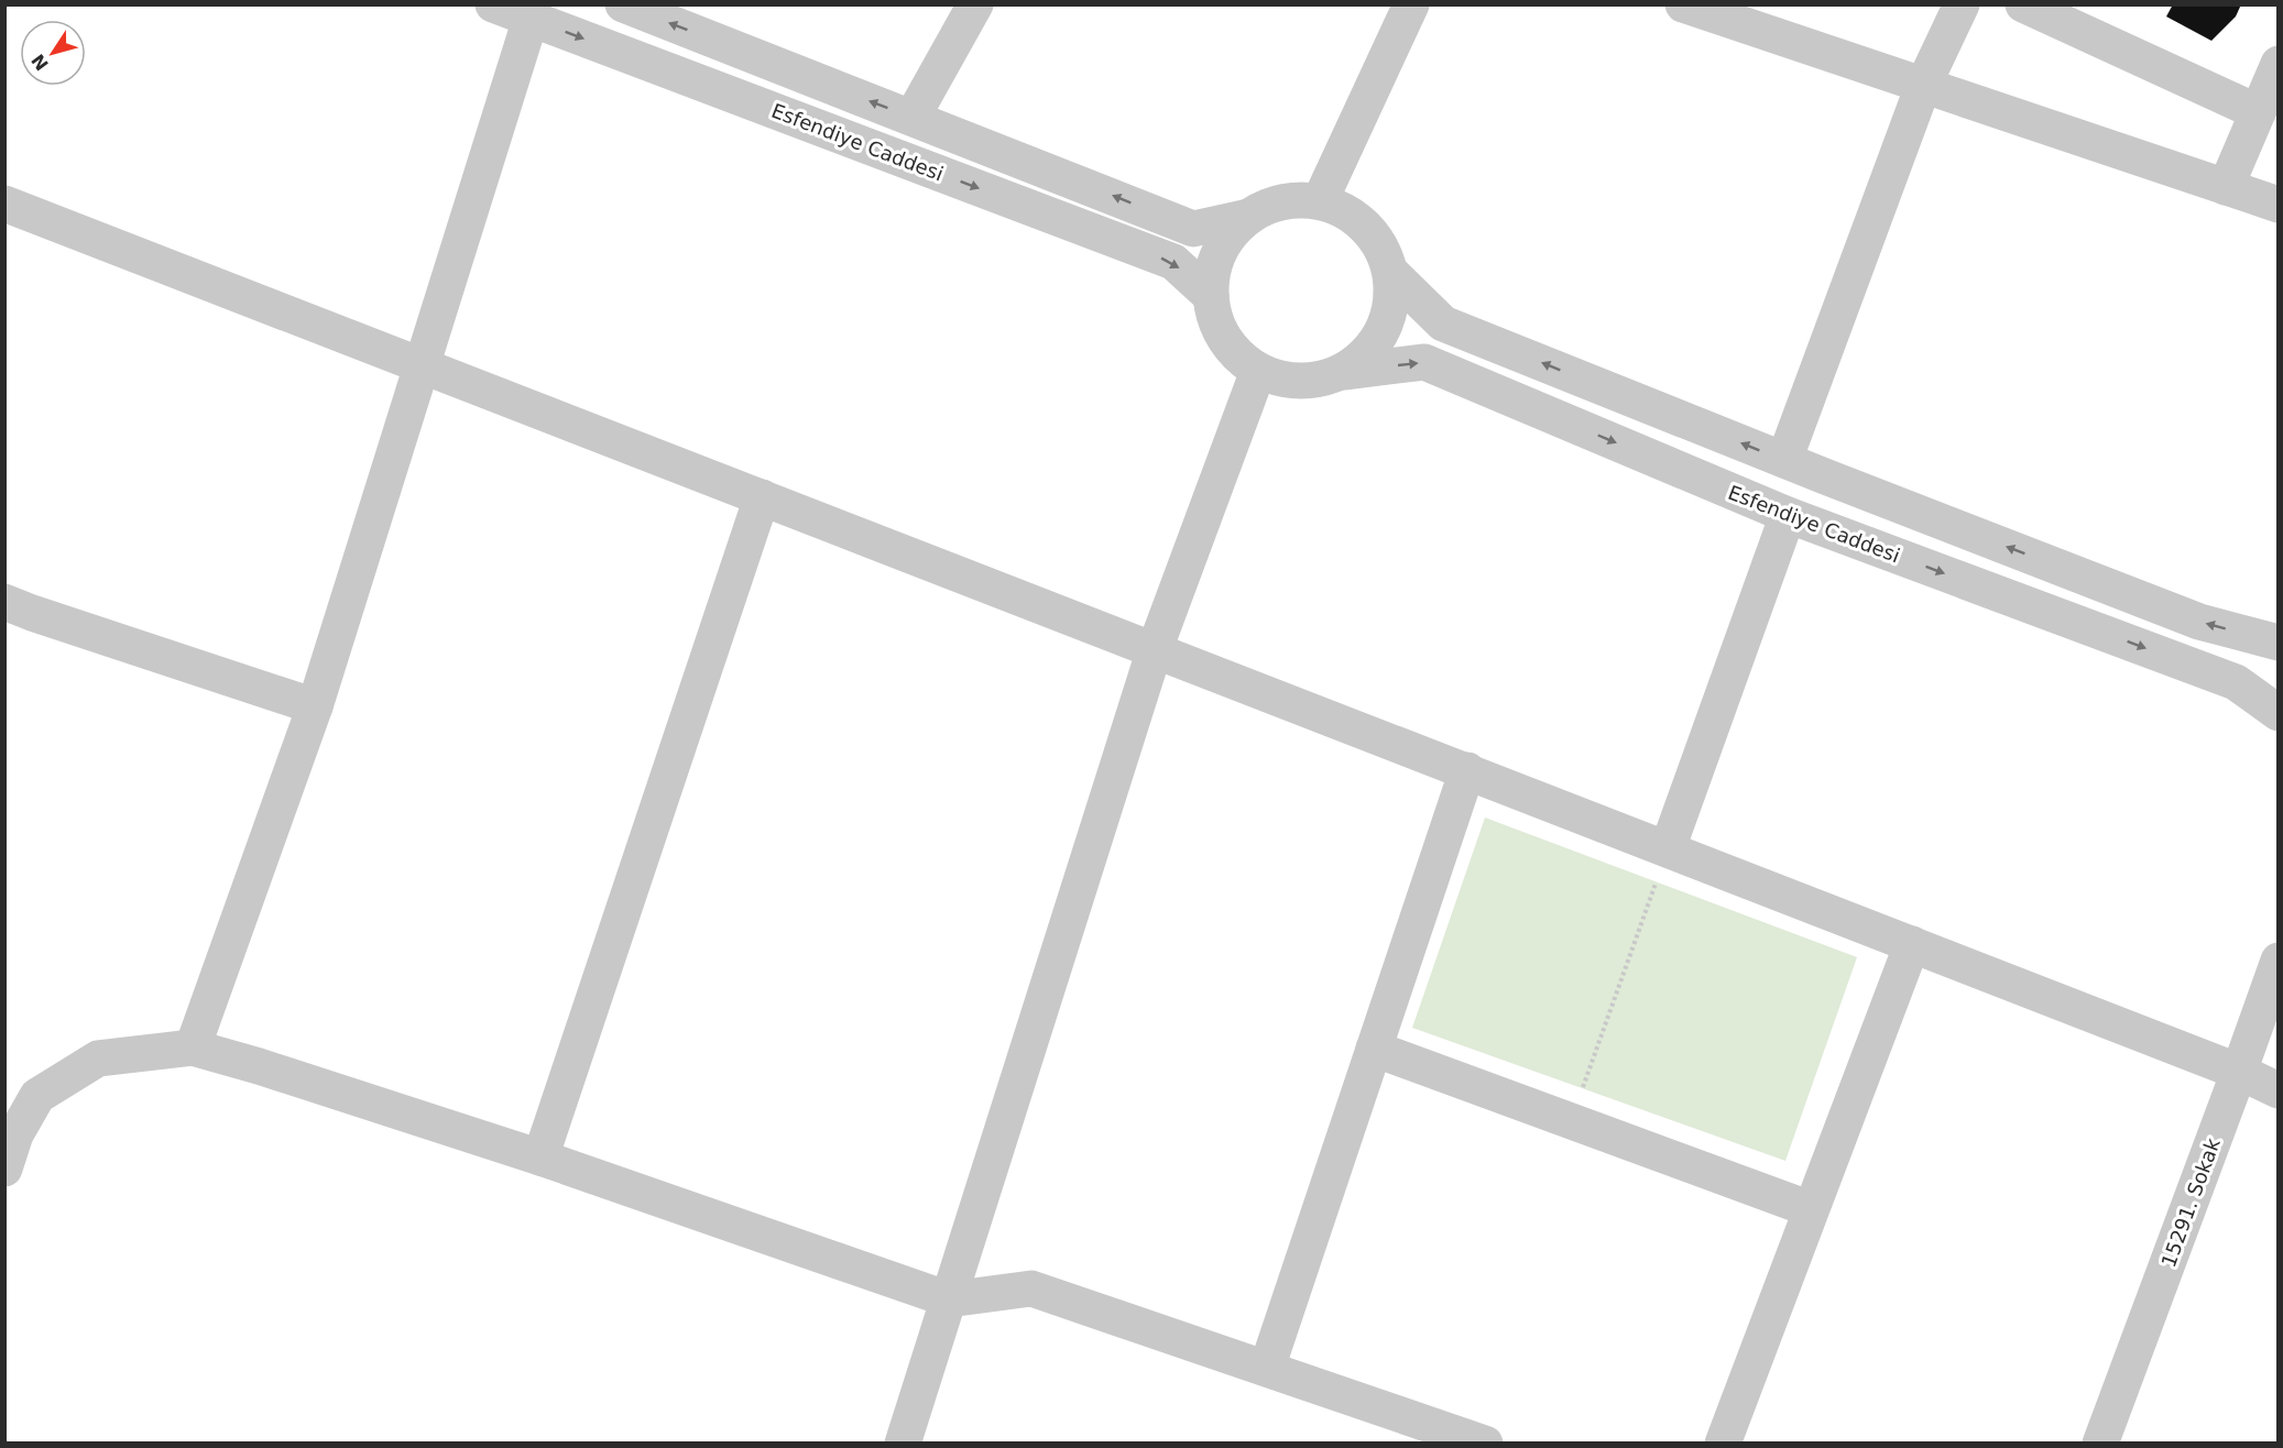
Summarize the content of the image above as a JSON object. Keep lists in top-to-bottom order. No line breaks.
{"streets":{"street":["Esfendiye Caddesi","15291. Sokak"]},"north":"bottom left"}
